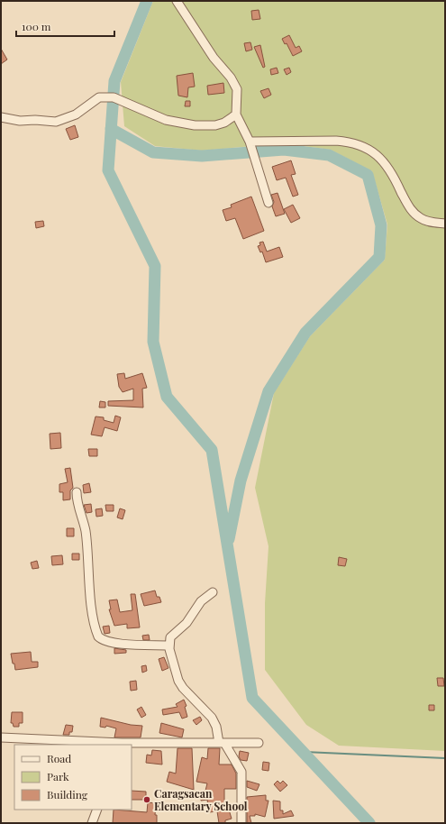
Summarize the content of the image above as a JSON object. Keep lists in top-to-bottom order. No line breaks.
{"places":["Caragsacan Elementary School"],"legend":["Road","Park","Building"],"scale_bar":"100 m"}
